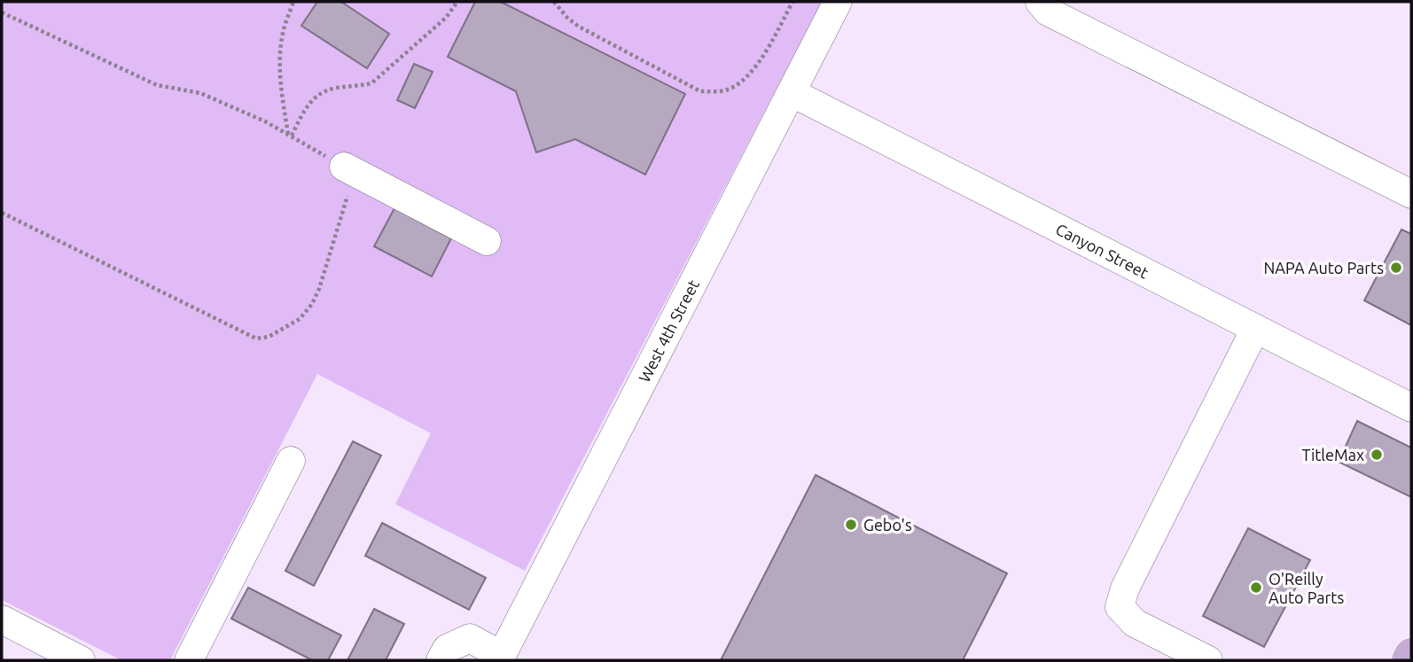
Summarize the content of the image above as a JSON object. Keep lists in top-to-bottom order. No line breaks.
{"streets":{"street":["Canyon Street","West 4th Street"]},"crossings":[["Canyon Street","West 4th Street"]],"places":["NAPA Auto Parts","TitleMax","Gebo's","O'Reilly Auto Parts"]}
